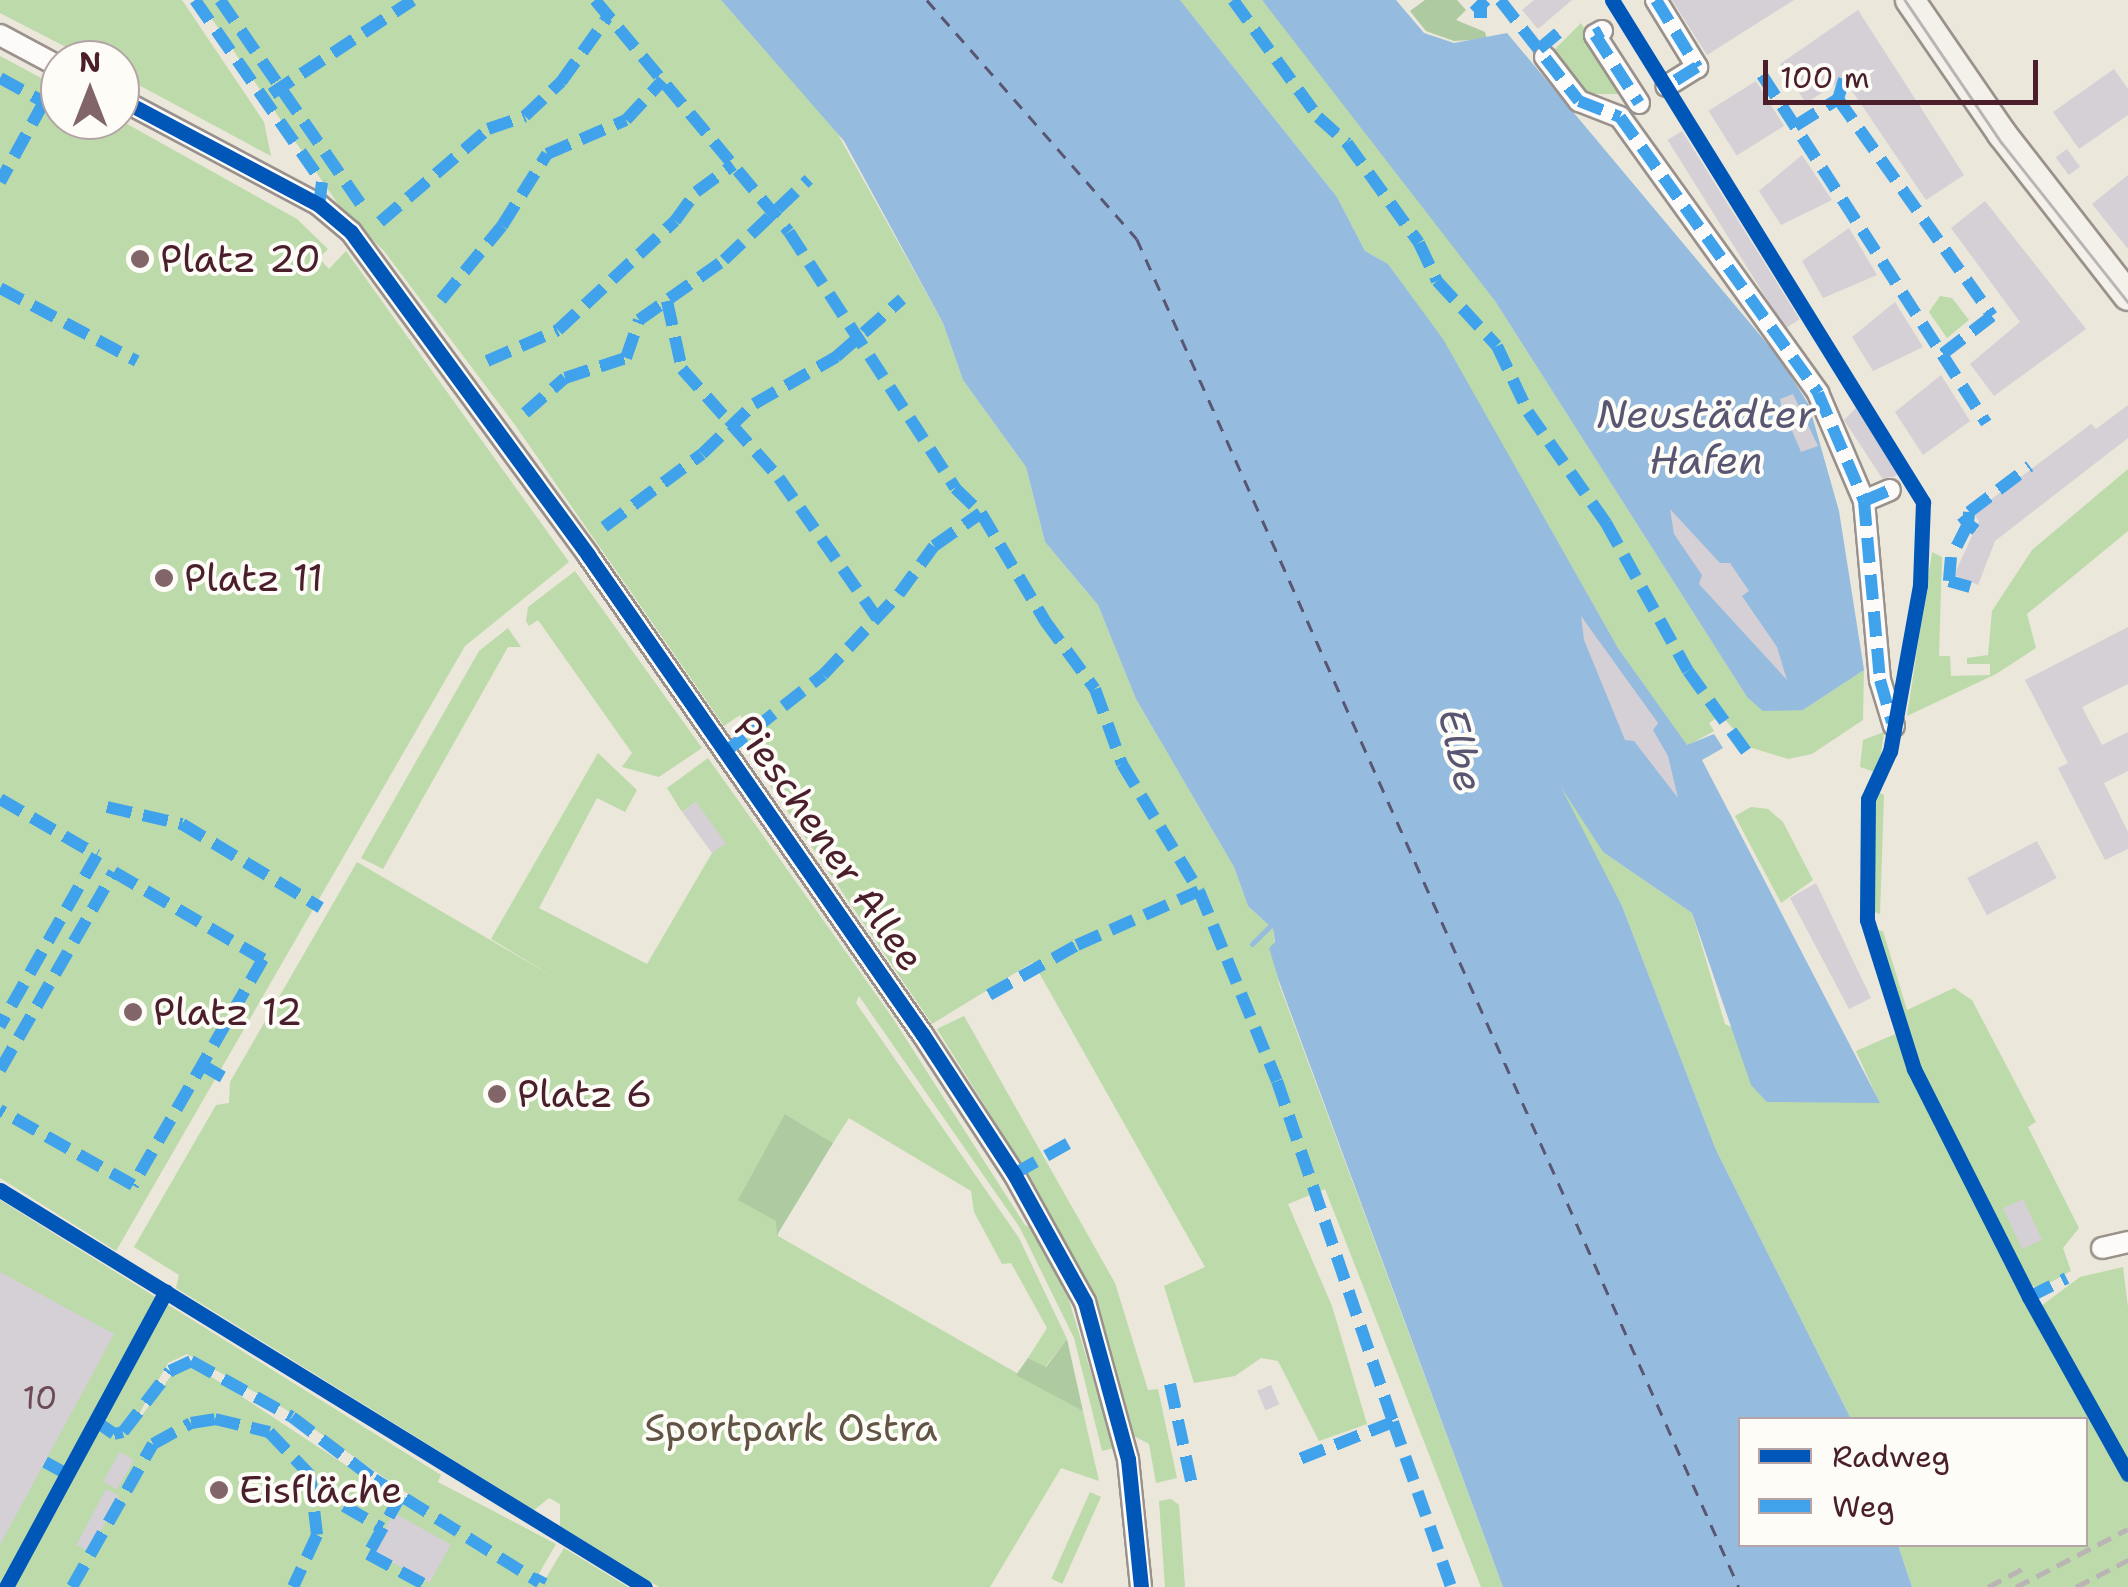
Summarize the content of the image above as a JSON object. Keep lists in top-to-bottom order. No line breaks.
{"streets":{"street":["Pieschener Allee"]},"water":["Neustädter Hafen","Elbe"],"parks":["Sportpark Ostra"],"places":["Platz 20","Platz 11","Platz 12","Platz 6","Eisfläche"],"house_numbers":["10"],"legend":["Radweg","Weg"],"scale_bar":"100 m","north":"top"}
